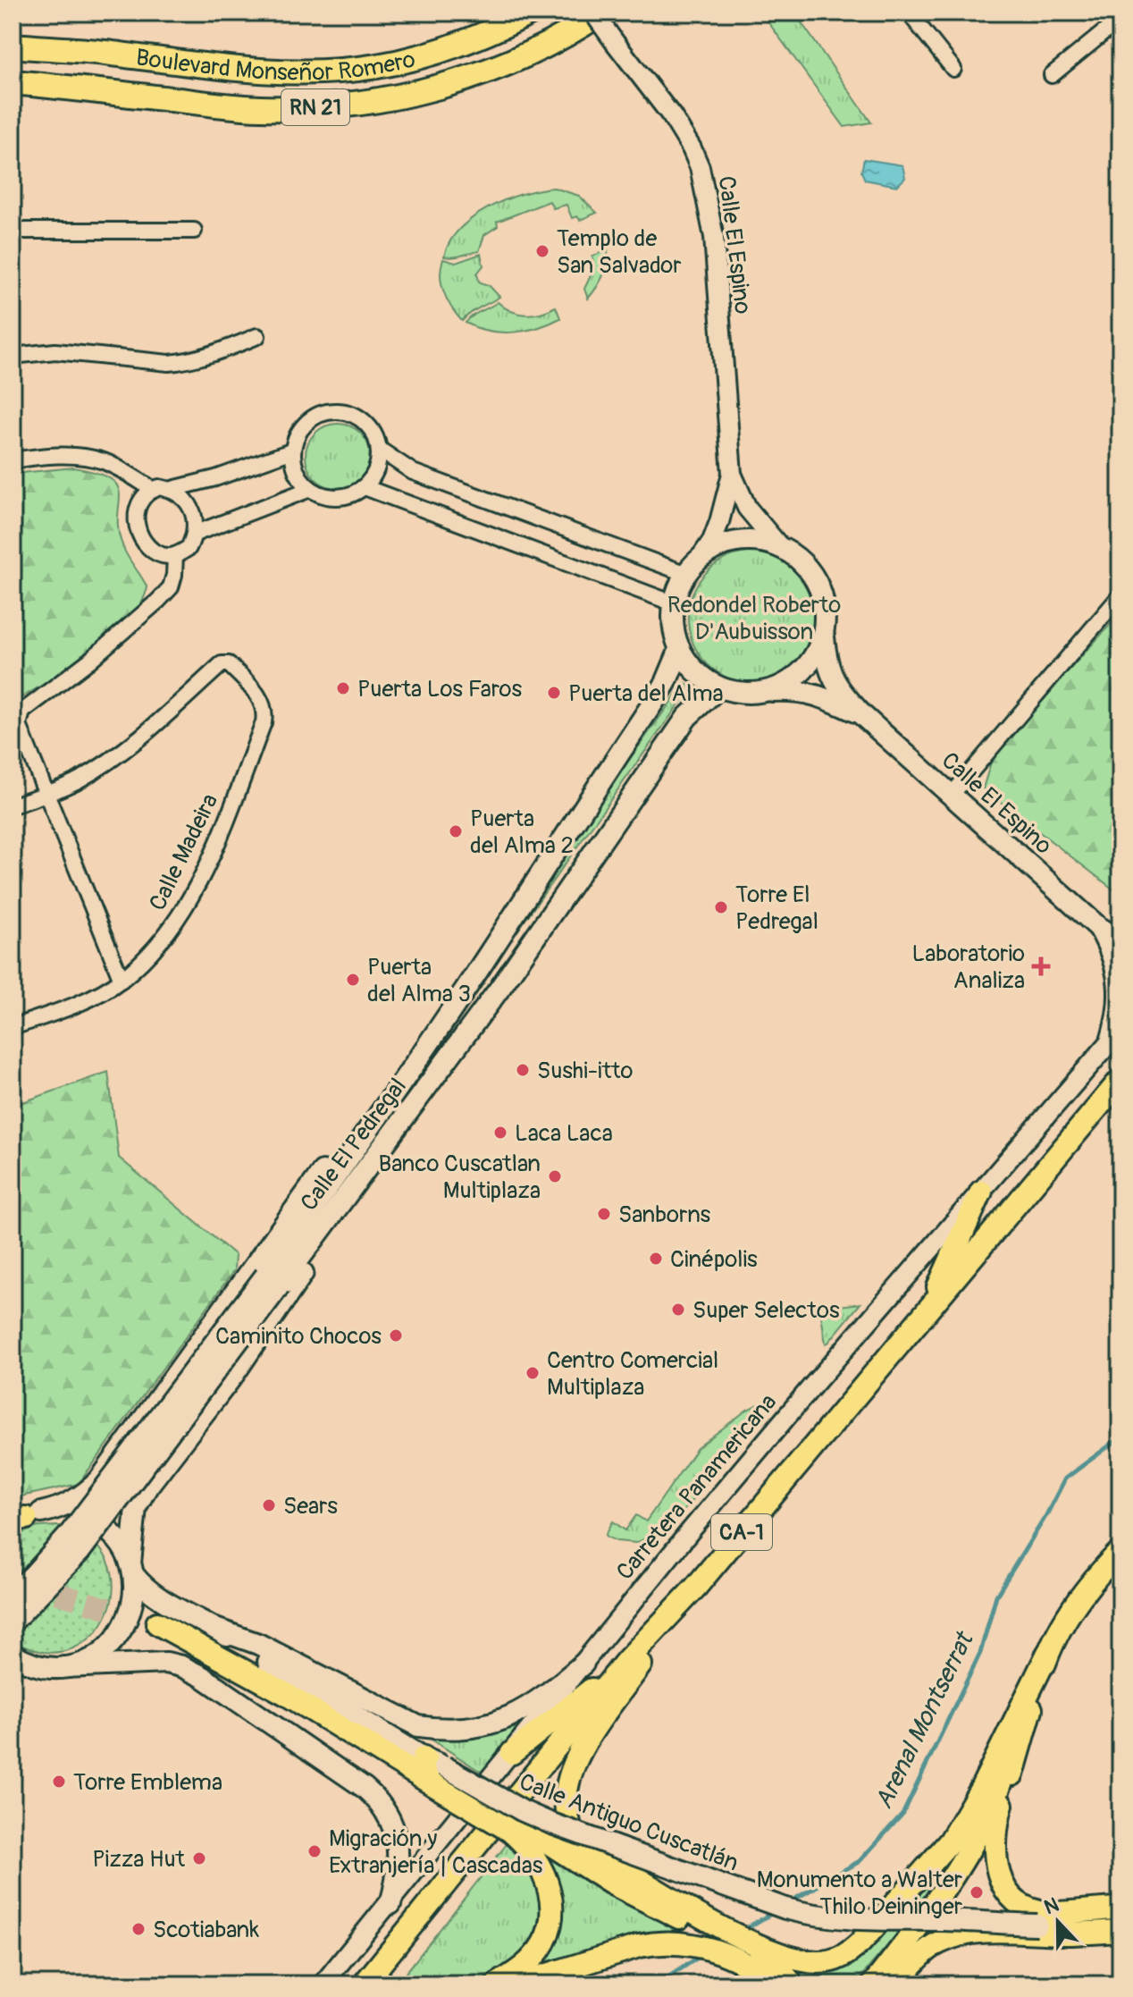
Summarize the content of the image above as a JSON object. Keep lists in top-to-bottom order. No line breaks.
{"streets":{"highway":["Boulevard Monseñor Romero","RN 21"],"main road":["Calle El Espino","Calle El Pedregal","CA-1","Calle Antiguo Cuscatlán"],"street":["Calle Madeira","Carretera Panamericana"]},"crossings":[["Calle El Espino","Calle El Pedregal"],["Calle El Espino","Carretera Panamericana"]],"water":["Arenal Montserrat"],"parks":["Redondel Roberto D'Aubuisson"],"places":{"other":["Templo de San Salvador","Puerta Los Faros","Puerta del Alma","Puerta del Alma 2","Torre El Pedregal","Puerta del Alma 3","Sushi-itto","Laca Laca","Banco Cuscatlan Multiplaza","Sanborns","Cinépolis","Super Selectos","Caminito Chocos","Centro Comercial Multiplaza","Sears","Torre Emblema","Migración y Extranjería | Cascadas","Pizza Hut","Monumento a Walter Thilo Deininger","Scotiabank"],"health":["Laboratorio Analiza"]},"north":"top"}
